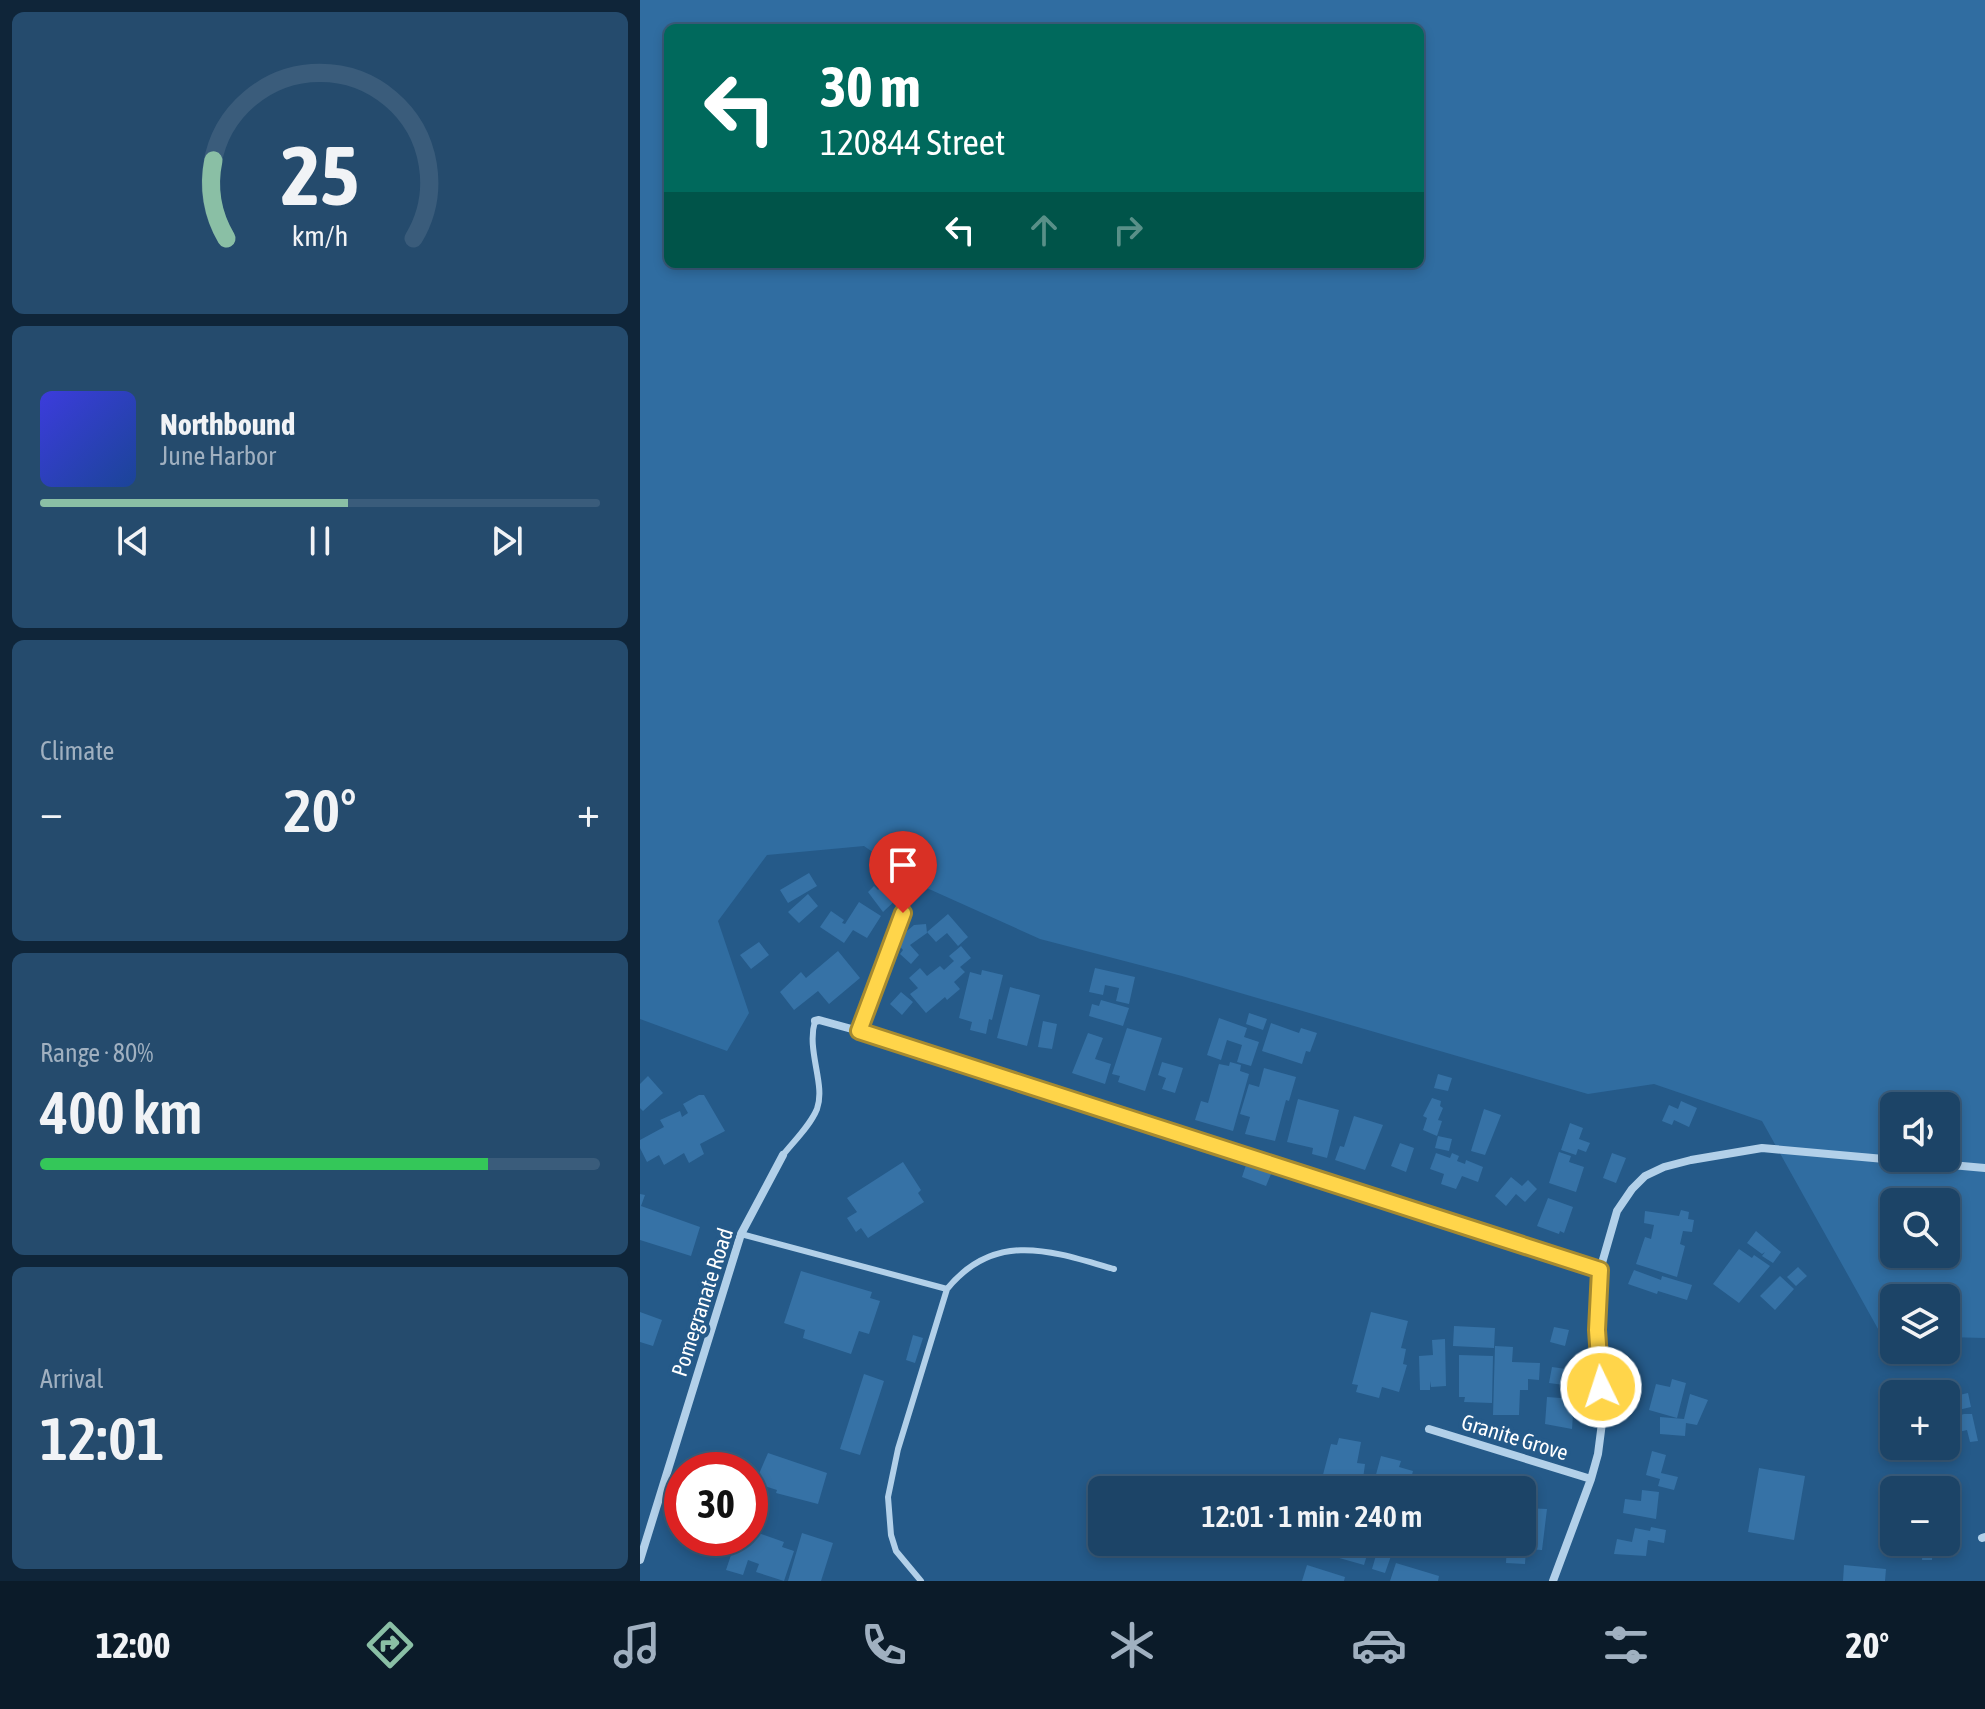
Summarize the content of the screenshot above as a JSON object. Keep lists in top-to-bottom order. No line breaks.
{"streets":{"street":["Pomegranate Road","Granite Grove"]},"page":{"turn":["30 m","120844 Street"],"song":["Northbound","June Harbor"],"tile":["Climate",["Range · 80%","400 km"],["Arrival","12:01"]],"heat":["−","20°","+"],"map_buttons":["+","−"],"limit":"30","trip":"12:01 · 1 min · 240 m","tabs":["12:00","20°"],"gauge":["25","km/h"]}}
